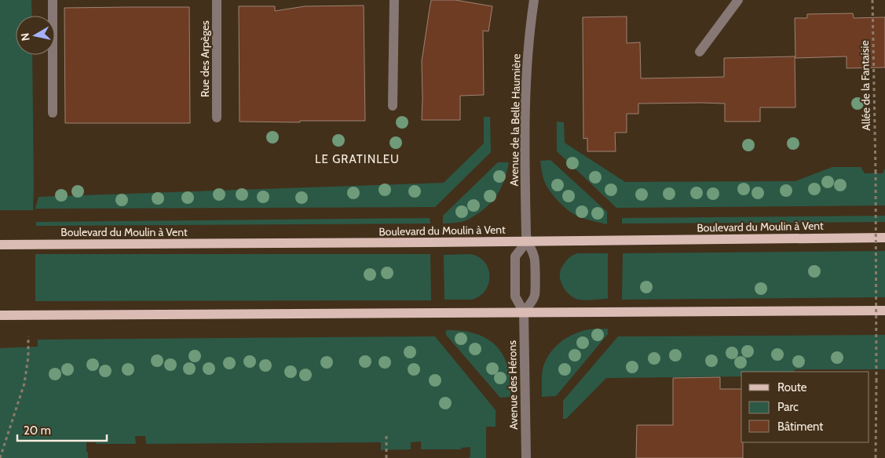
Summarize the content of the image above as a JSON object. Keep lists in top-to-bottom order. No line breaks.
{"streets":{"main road":["Boulevard du Moulin à Vent"],"street":["Rue des Arpèges","Avenue de la Belle Haumière","Avenue des Hérons"],"path":["Allée de la Fantaisie"]},"crossings":[["Avenue de la Belle Haumière","Boulevard du Moulin à Vent"]],"districts":["LE GRATINLEU"],"legend":["Route","Parc","Bâtiment"],"scale_bar":"20 m","north":"left"}
